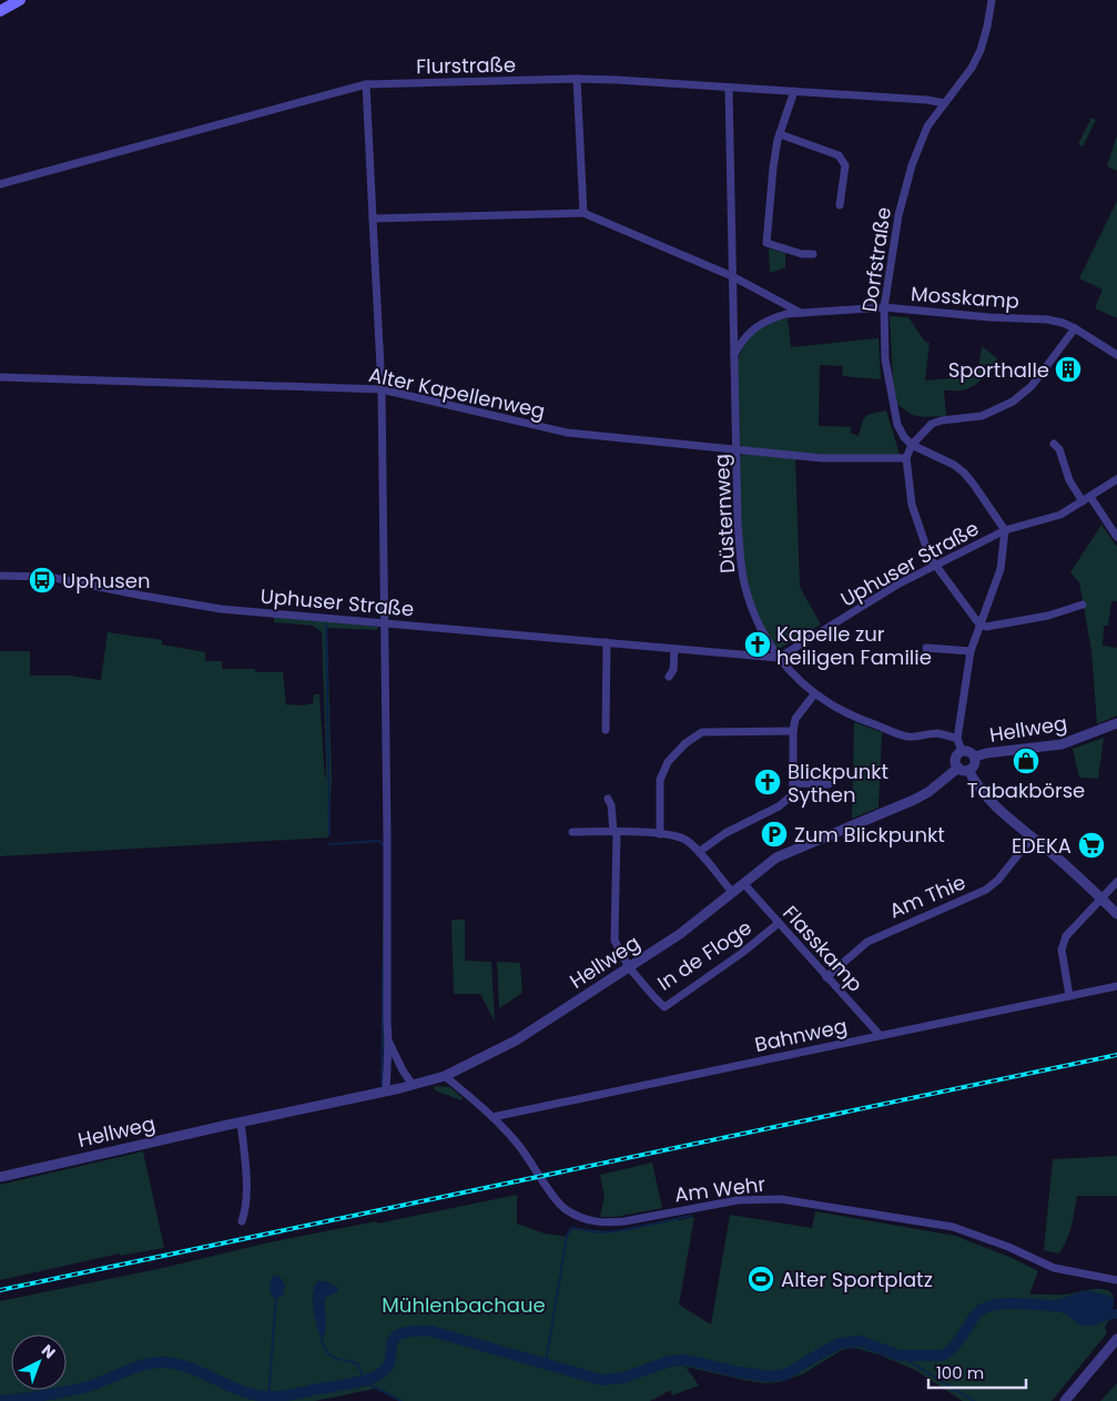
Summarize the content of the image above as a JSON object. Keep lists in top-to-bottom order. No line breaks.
{"streets":{"street":["Flurstraße","Dorfstraße","Mosskamp","Alter Kapellenweg","Düsternweg","Uphuser Straße","Hellweg","Am Thie","Flasskamp","In de Floge","Bahnweg","Am Wehr"]},"crossings":[["Flurstraße","Dorfstraße"],["Flurstraße","Düsternweg"],["Dorfstraße","Mosskamp"],["Dorfstraße","Uphuser Straße"],["Mosskamp","Düsternweg"],["Alter Kapellenweg","Düsternweg"],["Düsternweg","Uphuser Straße"],["Hellweg","Flasskamp"],["Hellweg","In de Floge"],["Hellweg","Am Wehr"],["Am Thie","Flasskamp"],["Flasskamp","In de Floge"],["Flasskamp","Bahnweg"],["Bahnweg","Am Wehr"]],"parks":["Mühlenbachaue"],"places":{"building":["Sporthalle"],"bus stop":["Uphusen"],"church":["Kapelle zur heiligen Familie","Blickpunkt Sythen"],"shop":["Tabakbörse"],"parking":["Zum Blickpunkt"],"supermarket":["EDEKA"],"sports":["Alter Sportplatz"]},"scale_bar":"100 m","north":"top right"}
